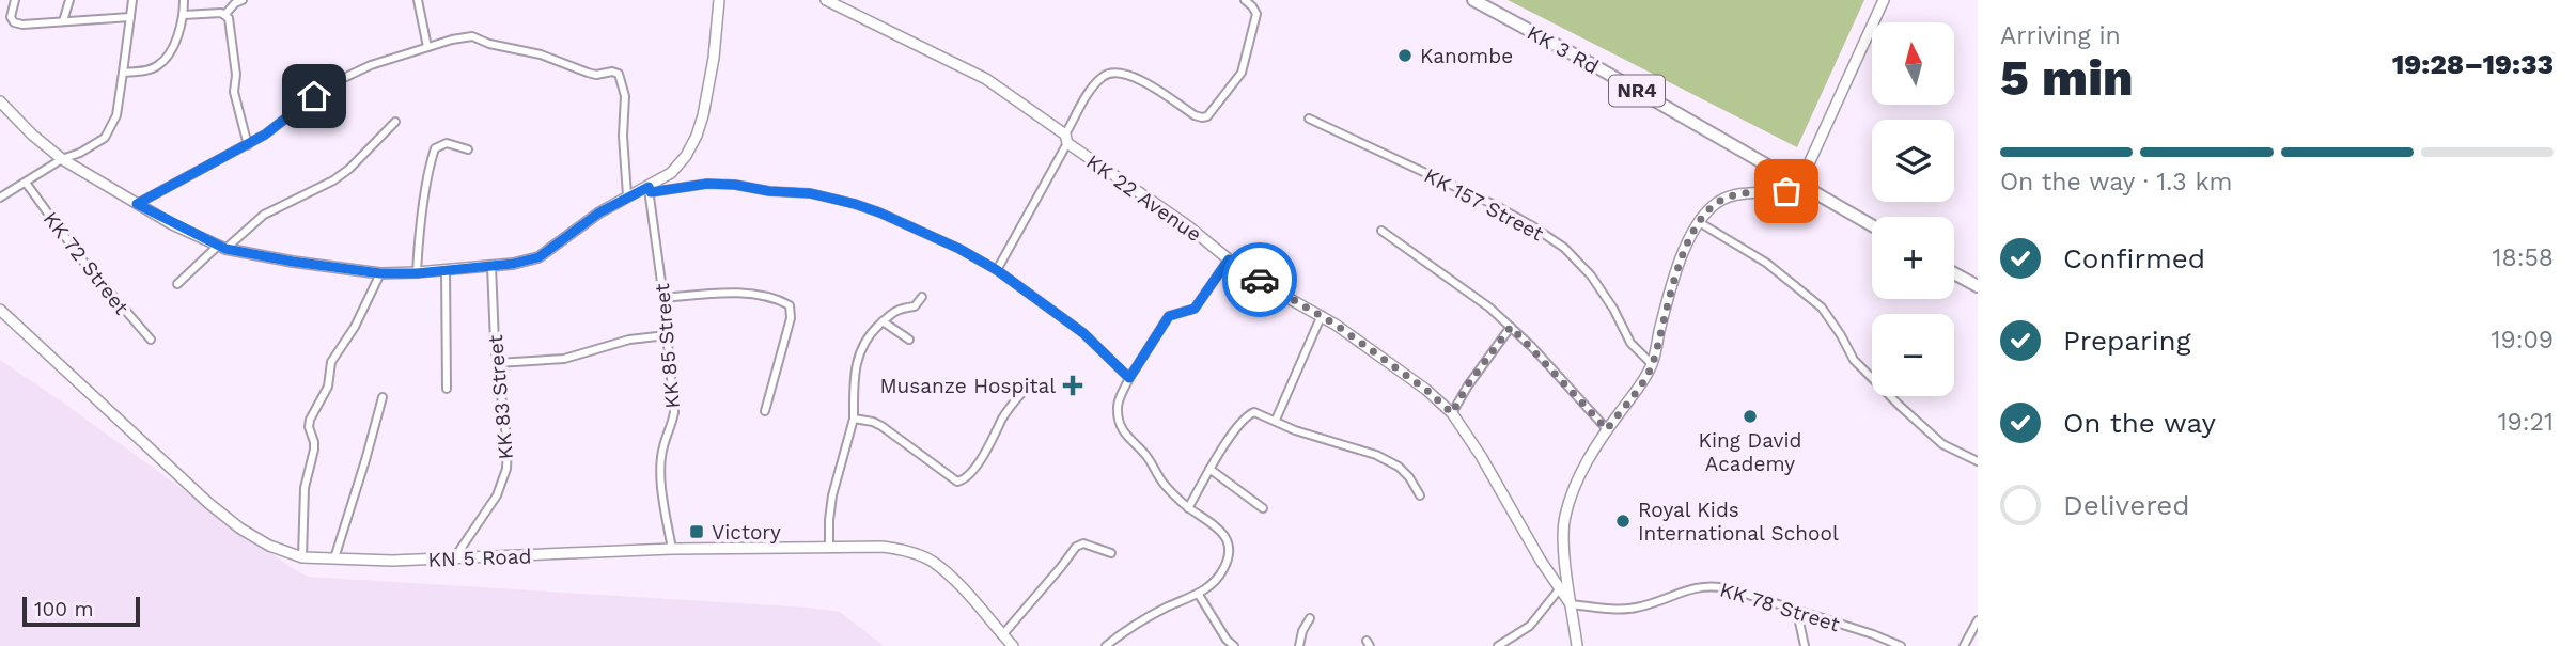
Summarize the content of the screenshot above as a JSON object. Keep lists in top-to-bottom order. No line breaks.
{"streets":{"highway":["KK 3 Rd","NR4"],"main road":["KK 22 Avenue","KN 5 Road"],"street":["KK 157 Street","KK 72 Street","KK 85 Street","KK 83 Street","KK 78 Street"]},"crossings":[["KK 22 Avenue","KK 78 Street"],["KK 85 Street","KN 5 Road"],["KK 83 Street","KN 5 Road"]],"places":{"other":["Kanombe","King David Academy","Royal Kids International School"],"health":["Musanze Hospital"],"transit":["Victory"]},"scale_bar":"100 m","north":"top","page":{"heading":["5 min","Arriving in","19:28–19:33"],"map_buttons":["+","−"],"bar":"On the way · 1.3 km","list":[["Confirmed","18:58"],["Preparing","19:09"],["On the way","19:21"],"Delivered"],"scale":"100 m"}}
